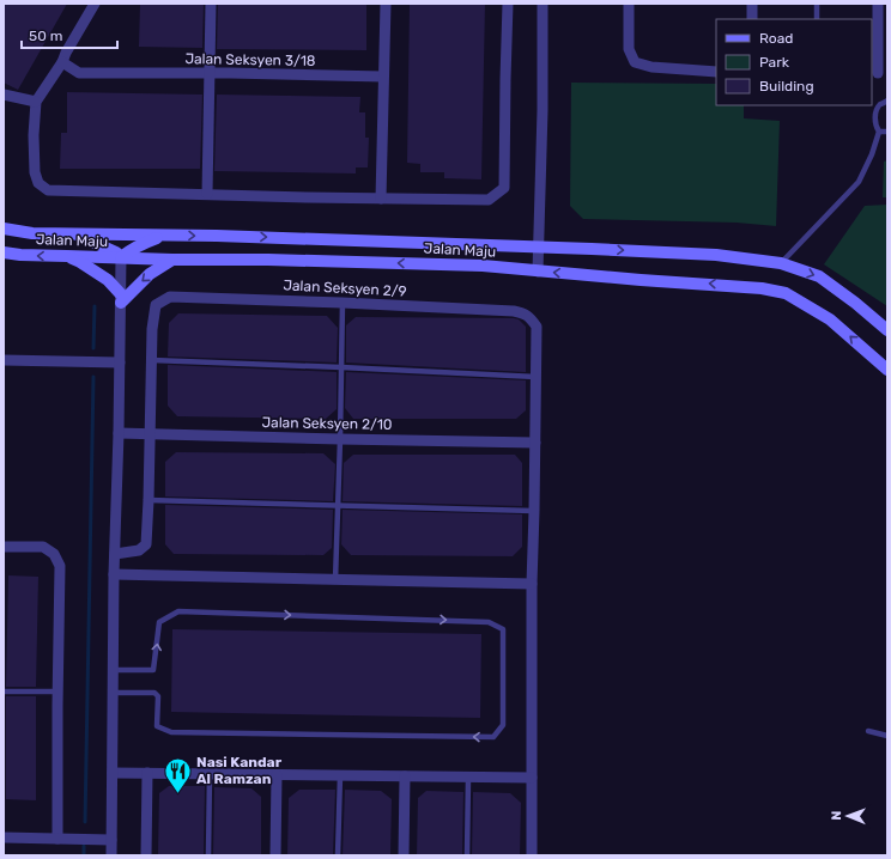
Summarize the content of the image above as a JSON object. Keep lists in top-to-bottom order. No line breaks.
{"streets":{"street":["Jalan Seksyen 3/18","Jalan Maju","Jalan Seksyen 2/9","Jalan Seksyen 2/10"]},"places":{"restaurant":["Nasi Kandar Al Ramzan"]},"legend":["Road","Park","Building"],"scale_bar":"50 m","north":"left"}
